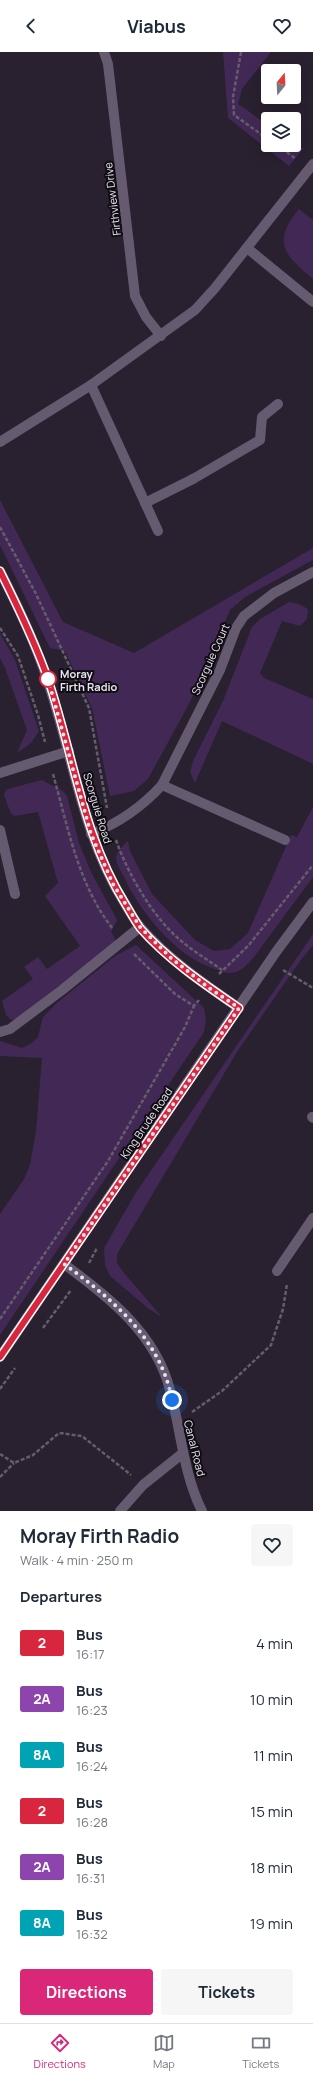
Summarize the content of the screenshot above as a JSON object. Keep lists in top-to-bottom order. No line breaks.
{"streets":{"street":["Firthview Drive","Scorguie Court","Scorguie Road","King Brude Road","Canal Road"]},"crossings":[["Scorguie Court","Scorguie Road"],["Scorguie Road","King Brude Road"],["King Brude Road","Canal Road"]],"places":["Moray Firth Radio"],"lines":["bus line 2"],"north":"top","page":{"header":"Viabus","heading":[["Moray Firth Radio","Walk · 4 min · 250 m"],"Departures"],"list":[{"mark":"2","name":"Bus","note":"16:17","value":"4 min"},{"mark":"2A","name":"Bus","note":"16:23","value":"10 min"},{"mark":"8A","name":"Bus","note":"16:24","value":"11 min"},{"mark":"2","name":"Bus","note":"16:28","value":"15 min"},{"mark":"2A","name":"Bus","note":"16:31","value":"18 min"},{"mark":"8A","name":"Bus","note":"16:32","value":"19 min"}],"buttons":["Directions","Tickets"],"tabs":["Directions","Map","Tickets"]}}
